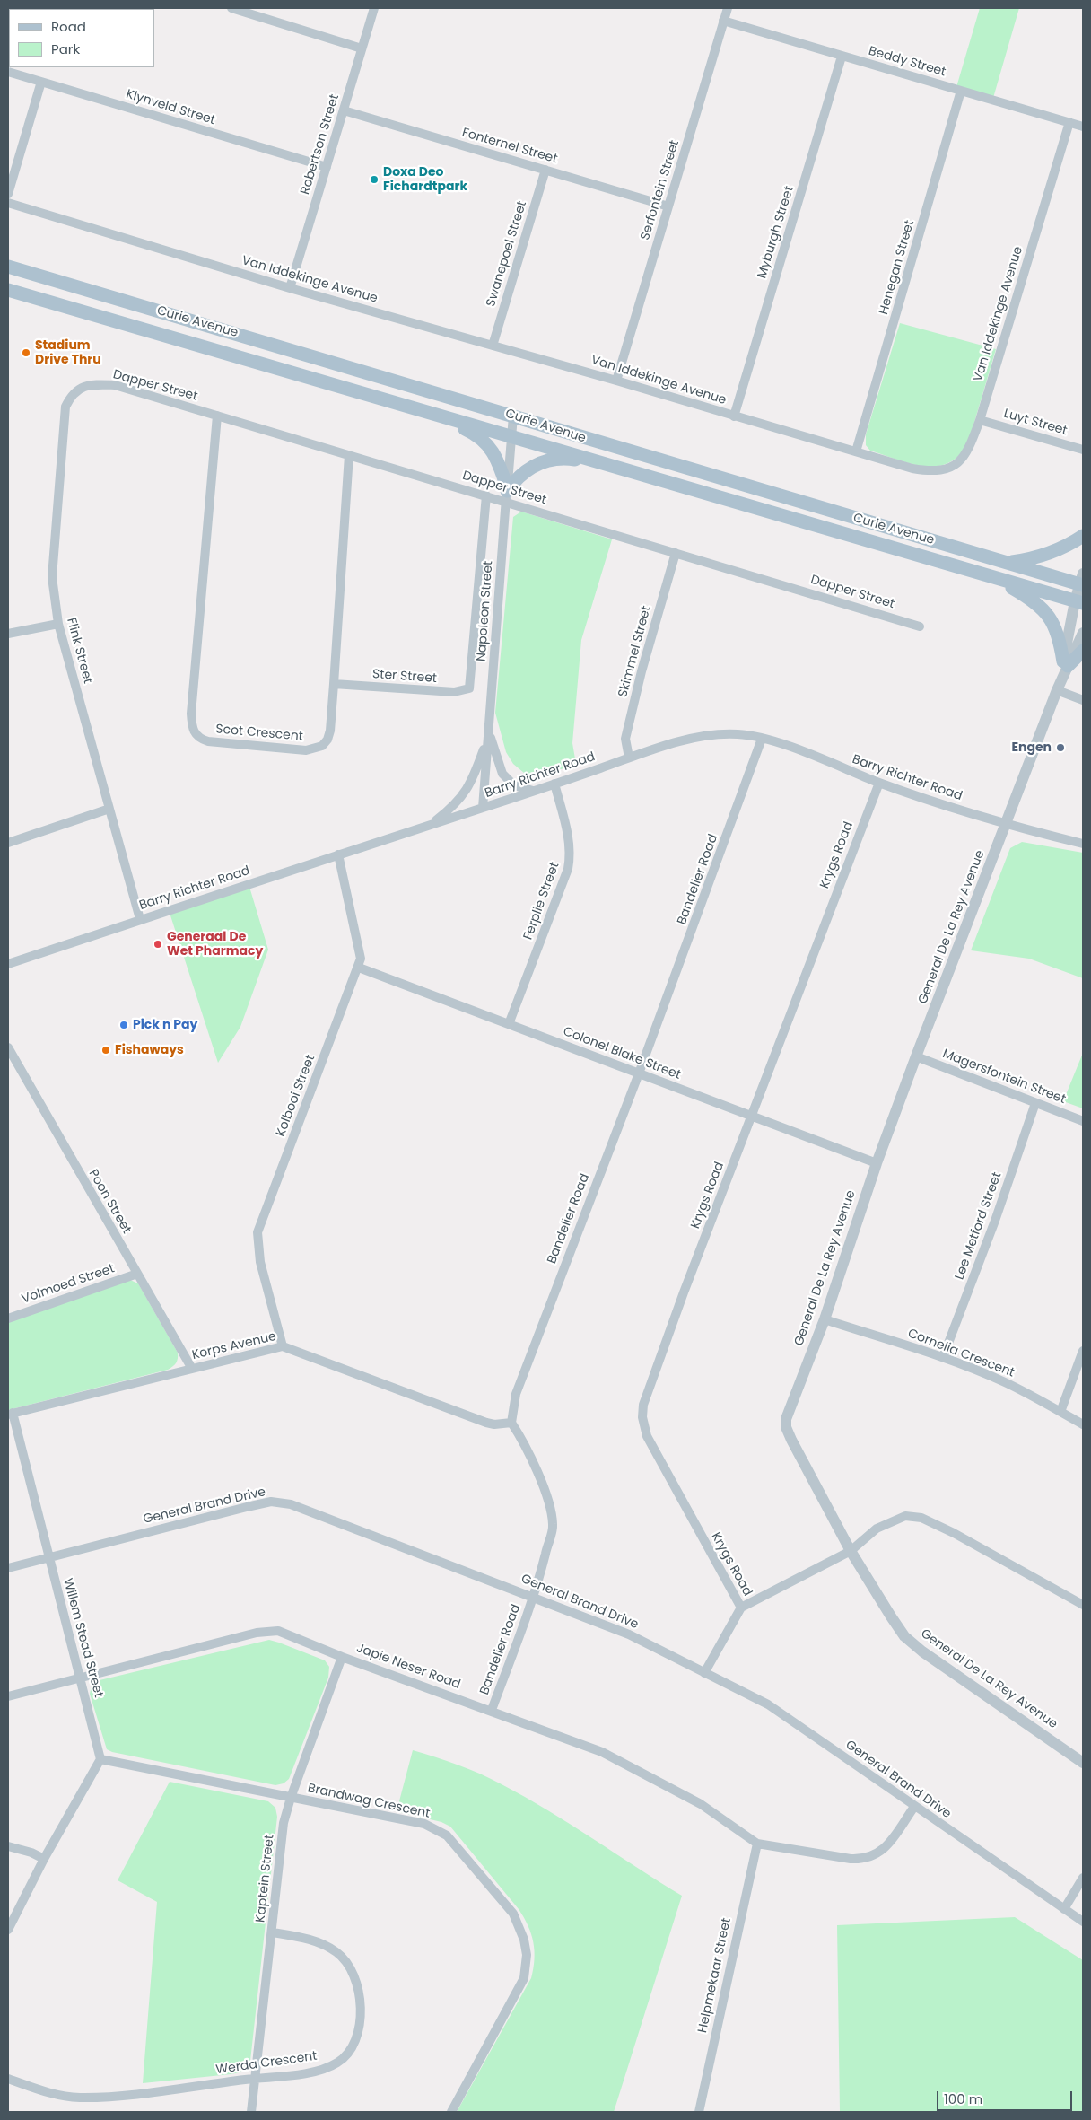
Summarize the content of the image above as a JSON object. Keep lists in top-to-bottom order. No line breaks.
{"streets":{"main road":["Curie Avenue"],"street":["Beddy Street","Klynveld Street","Robertson Street","Fonternel Street","Serfontein Street","Myburgh Street","Swanepoel Street","Henegan Street","Van Iddekinge Avenue","Dapper Street","Luyt Street","Napoleon Street","Flink Street","Skimmel Street","Ster Street","Scot Crescent","Barry Richter Road","Krygs Road","Bandelier Road","Ferplie Street","General De La Rey Avenue","Colonel Blake Street","Magersfontein Street","Kolbooi Street","Poon Street","Lee Metford Street","Volmoed Street","Korps Avenue","Cornelia Crescent","General Brand Drive","Willem Stead Street","Japie Neser Road","Brandwag Crescent","Kaptein Street","Helpmekaar Street","Werda Crescent"]},"crossings":[["Beddy Street","Serfontein Street"],["Beddy Street","Myburgh Street"],["Beddy Street","Henegan Street"],["Beddy Street","Van Iddekinge Avenue"],["Klynveld Street","Robertson Street"],["Robertson Street","Fonternel Street"],["Robertson Street","Van Iddekinge Avenue"],["Fonternel Street","Serfontein Street"],["Fonternel Street","Swanepoel Street"],["Serfontein Street","Van Iddekinge Avenue"],["Myburgh Street","Van Iddekinge Avenue"],["Swanepoel Street","Van Iddekinge Avenue"],["Henegan Street","Van Iddekinge Avenue"],["Van Iddekinge Avenue","Luyt Street"],["Curie Avenue","Napoleon Street"],["Curie Avenue","General De La Rey Avenue"],["Dapper Street","Napoleon Street"],["Dapper Street","Flink Street"],["Dapper Street","Skimmel Street"],["Dapper Street","Scot Crescent"],["Napoleon Street","Ster Street"],["Napoleon Street","Barry Richter Road"],["Flink Street","Barry Richter Road"],["Skimmel Street","Barry Richter Road"],["Ster Street","Scot Crescent"],["Barry Richter Road","Krygs Road"],["Barry Richter Road","Bandelier Road"],["Barry Richter Road","Ferplie Street"],["Barry Richter Road","General De La Rey Avenue"],["Barry Richter Road","Kolbooi Street"],["Krygs Road","Colonel Blake Street"],["Bandelier Road","Colonel Blake Street"],["Bandelier Road","Korps Avenue"],["Bandelier Road","General Brand Drive"],["Bandelier Road","Japie Neser Road"],["Ferplie Street","Colonel Blake Street"],["General De La Rey Avenue","Colonel Blake Street"],["General De La Rey Avenue","Magersfontein Street"],["General De La Rey Avenue","Cornelia Crescent"],["Colonel Blake Street","Kolbooi Street"],["Magersfontein Street","Lee Metford Street"],["Kolbooi Street","Korps Avenue"],["Poon Street","Volmoed Street"],["Poon Street","Korps Avenue"],["Lee Metford Street","Cornelia Crescent"],["Korps Avenue","Willem Stead Street"],["General Brand Drive","Willem Stead Street"],["General Brand Drive","Japie Neser Road"],["Willem Stead Street","Japie Neser Road"],["Willem Stead Street","Brandwag Crescent"],["Japie Neser Road","Kaptein Street"],["Japie Neser Road","Helpmekaar Street"],["Brandwag Crescent","Kaptein Street"],["Kaptein Street","Werda Crescent"]],"places":["Doxa Deo Fichardtpark","Stadium Drive Thru","Engen","Generaal De Wet Pharmacy","Pick n Pay","Fishaways"],"legend":["Road","Park"],"scale_bar":"100 m"}
